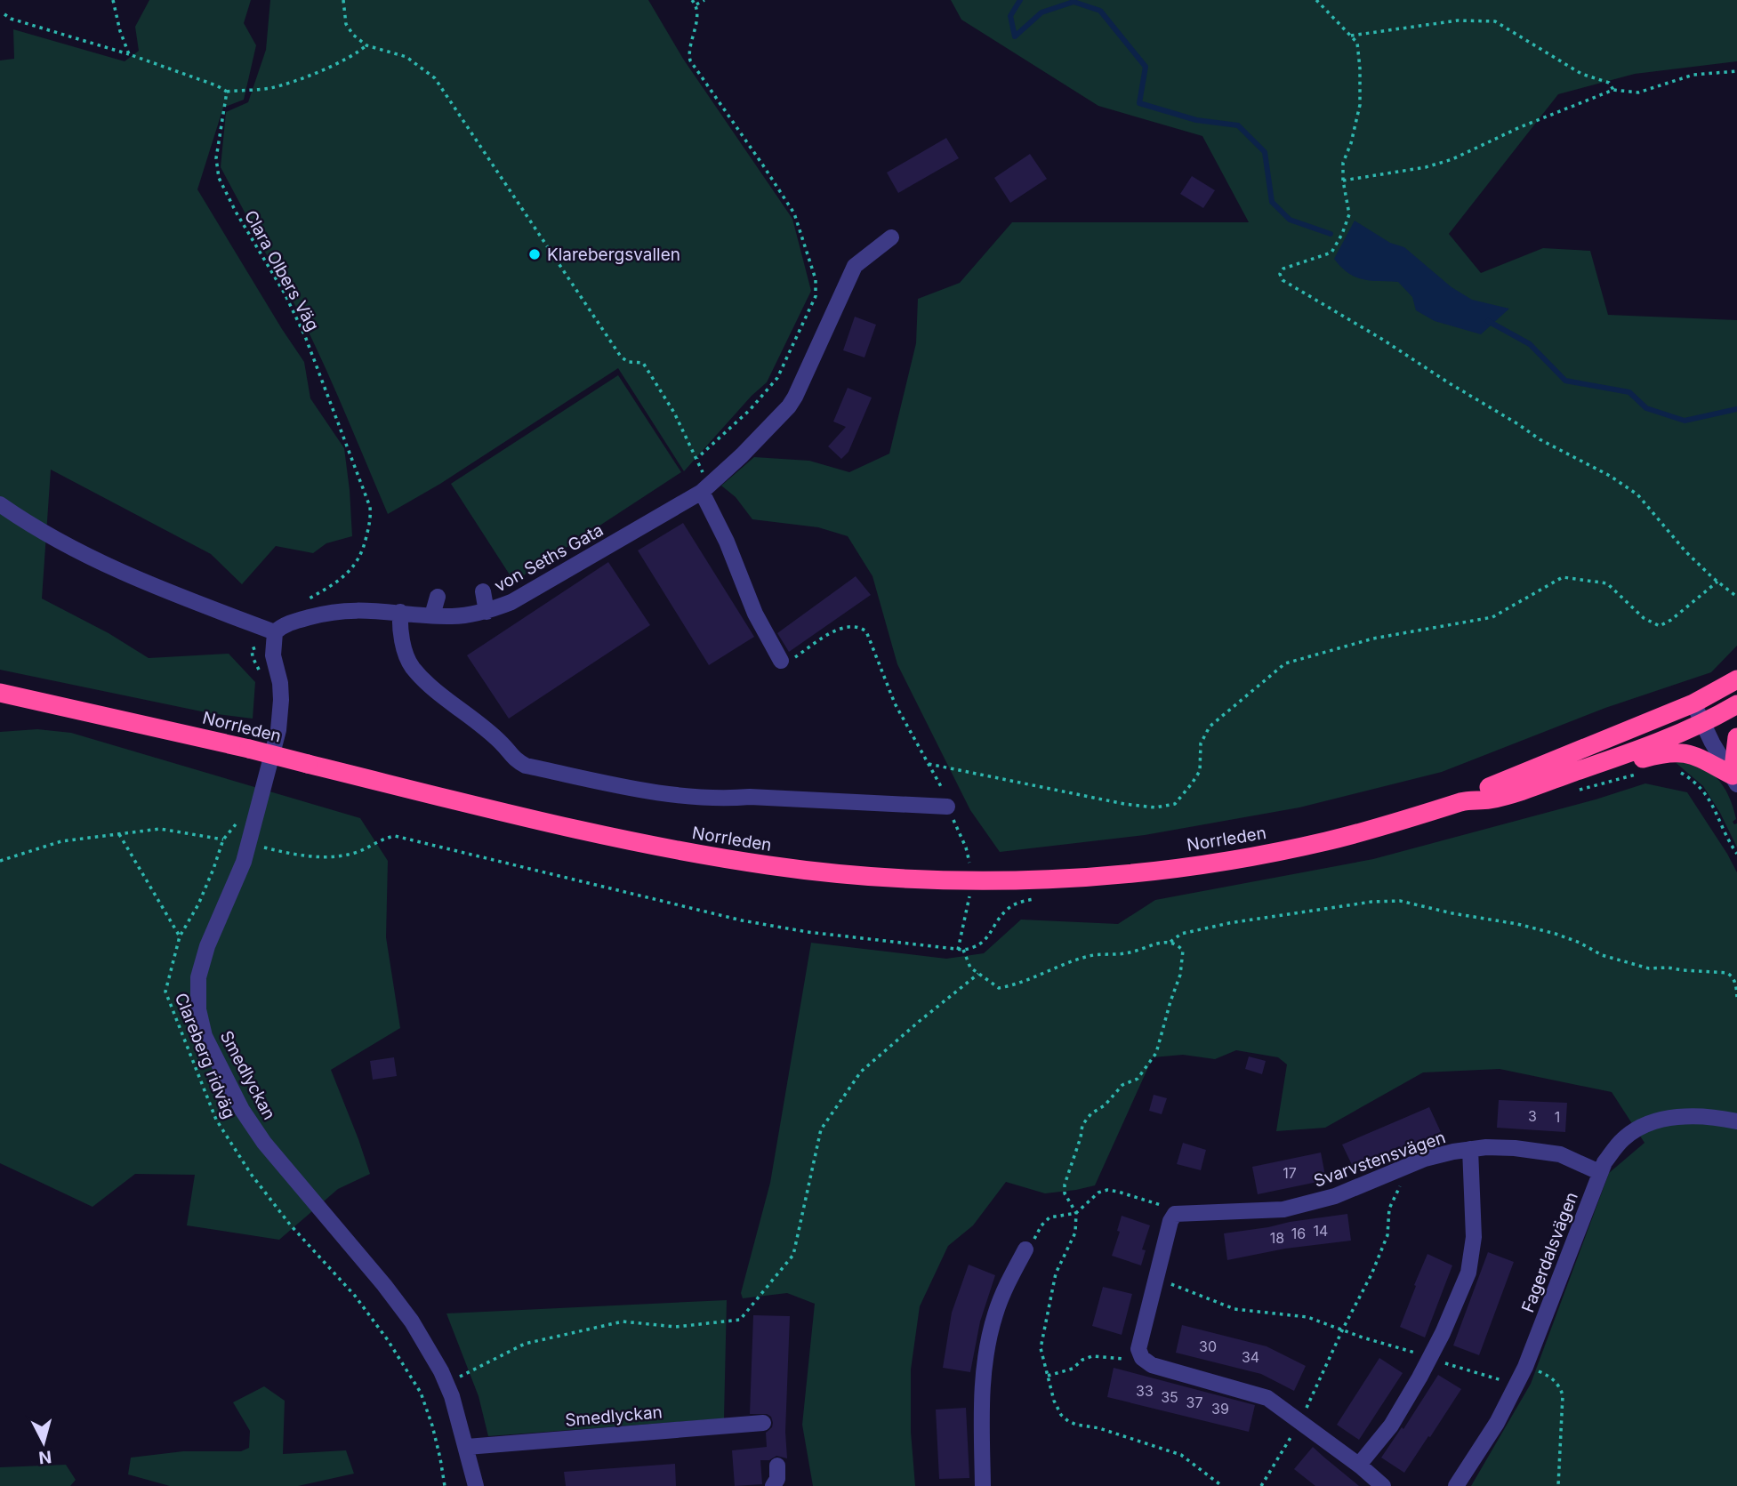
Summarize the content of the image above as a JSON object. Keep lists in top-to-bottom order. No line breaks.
{"streets":{"highway":["Norrleden"],"street":["von Seths Gata","Smedlyckan","Svarvstensvägen","Fagerdalsvägen"],"path":["Clara Olbers Väg","Clareberg ridväg"]},"crossings":[["Clara Olbers Väg","von Seths Gata"],["von Seths Gata","Smedlyckan"],["Svarvstensvägen","Fagerdalsvägen"]],"places":["Klarebergsvallen"],"house_numbers":["3","1","17","14","16","18","30","34","33","35","37","39"],"north":"bottom"}
